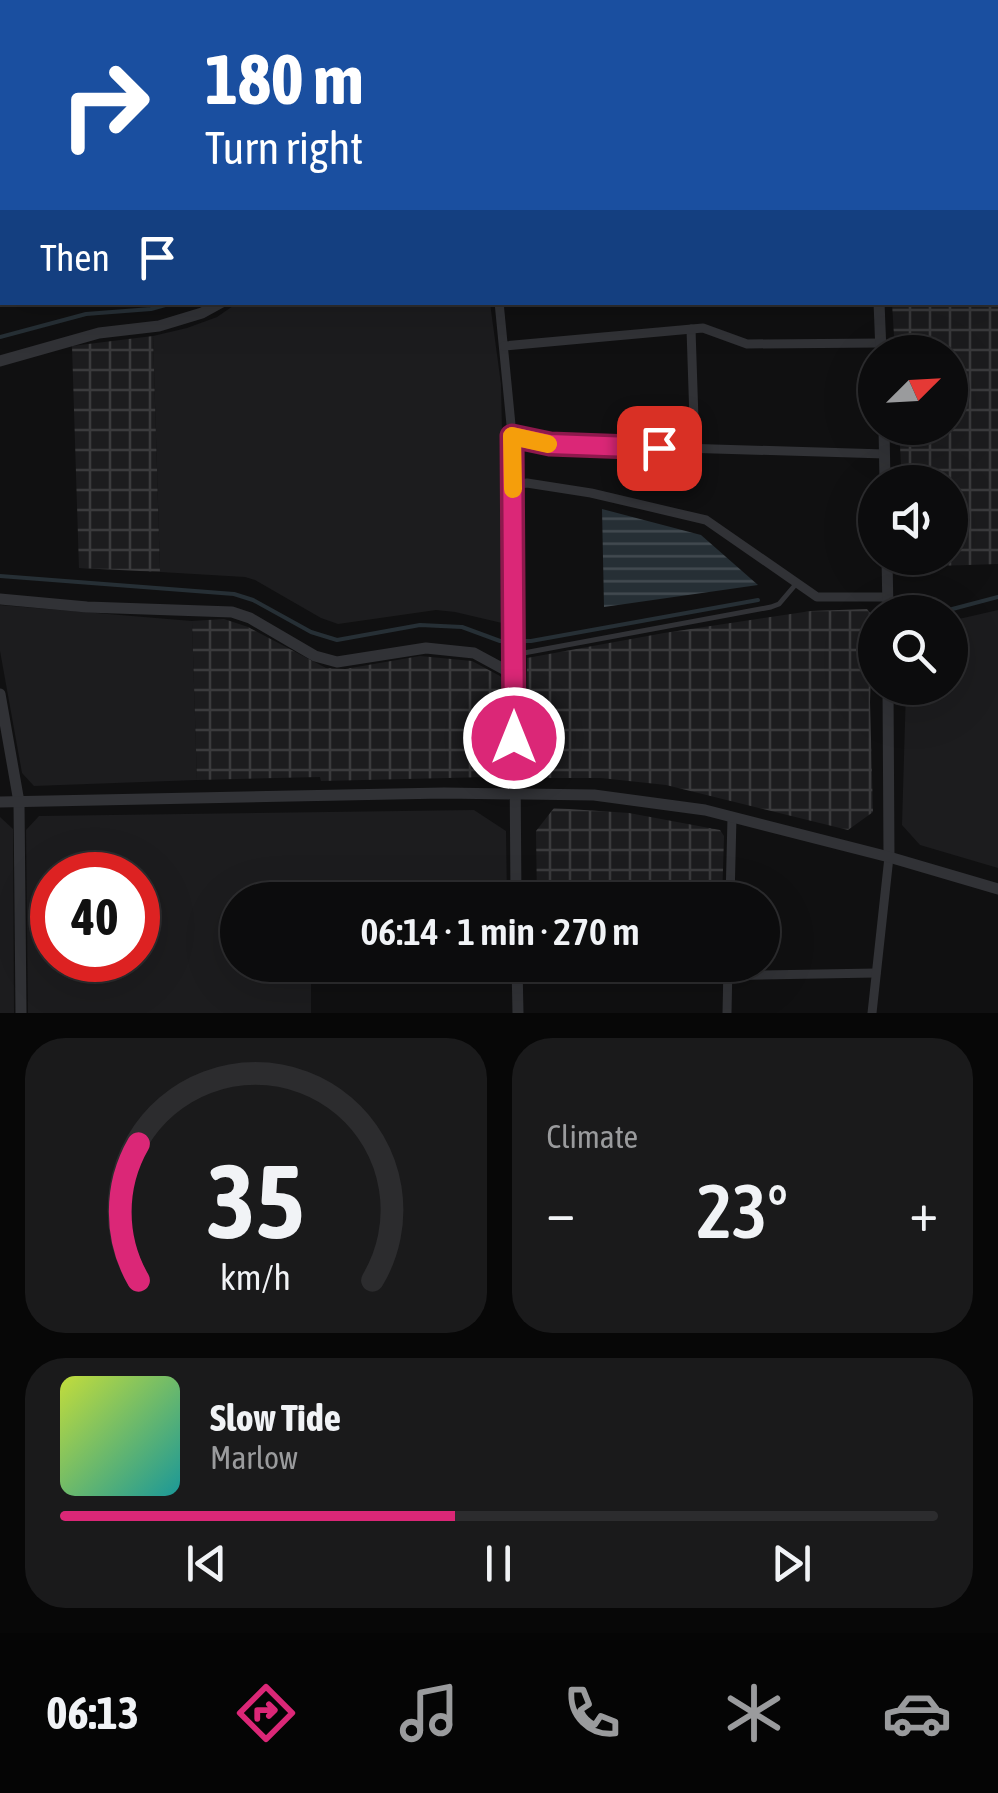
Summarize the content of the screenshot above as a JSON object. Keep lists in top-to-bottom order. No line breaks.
{"north":"top right","page":{"turn":["180 m","Turn right"],"then":"Then","limit":"40","trip":"06:14 · 1 min · 270 m","tile":"Climate","heat":["−","23°","+"],"song":["Slow Tide","Marlow"],"tabs":"06:13","gauge":["35","km/h"]}}
